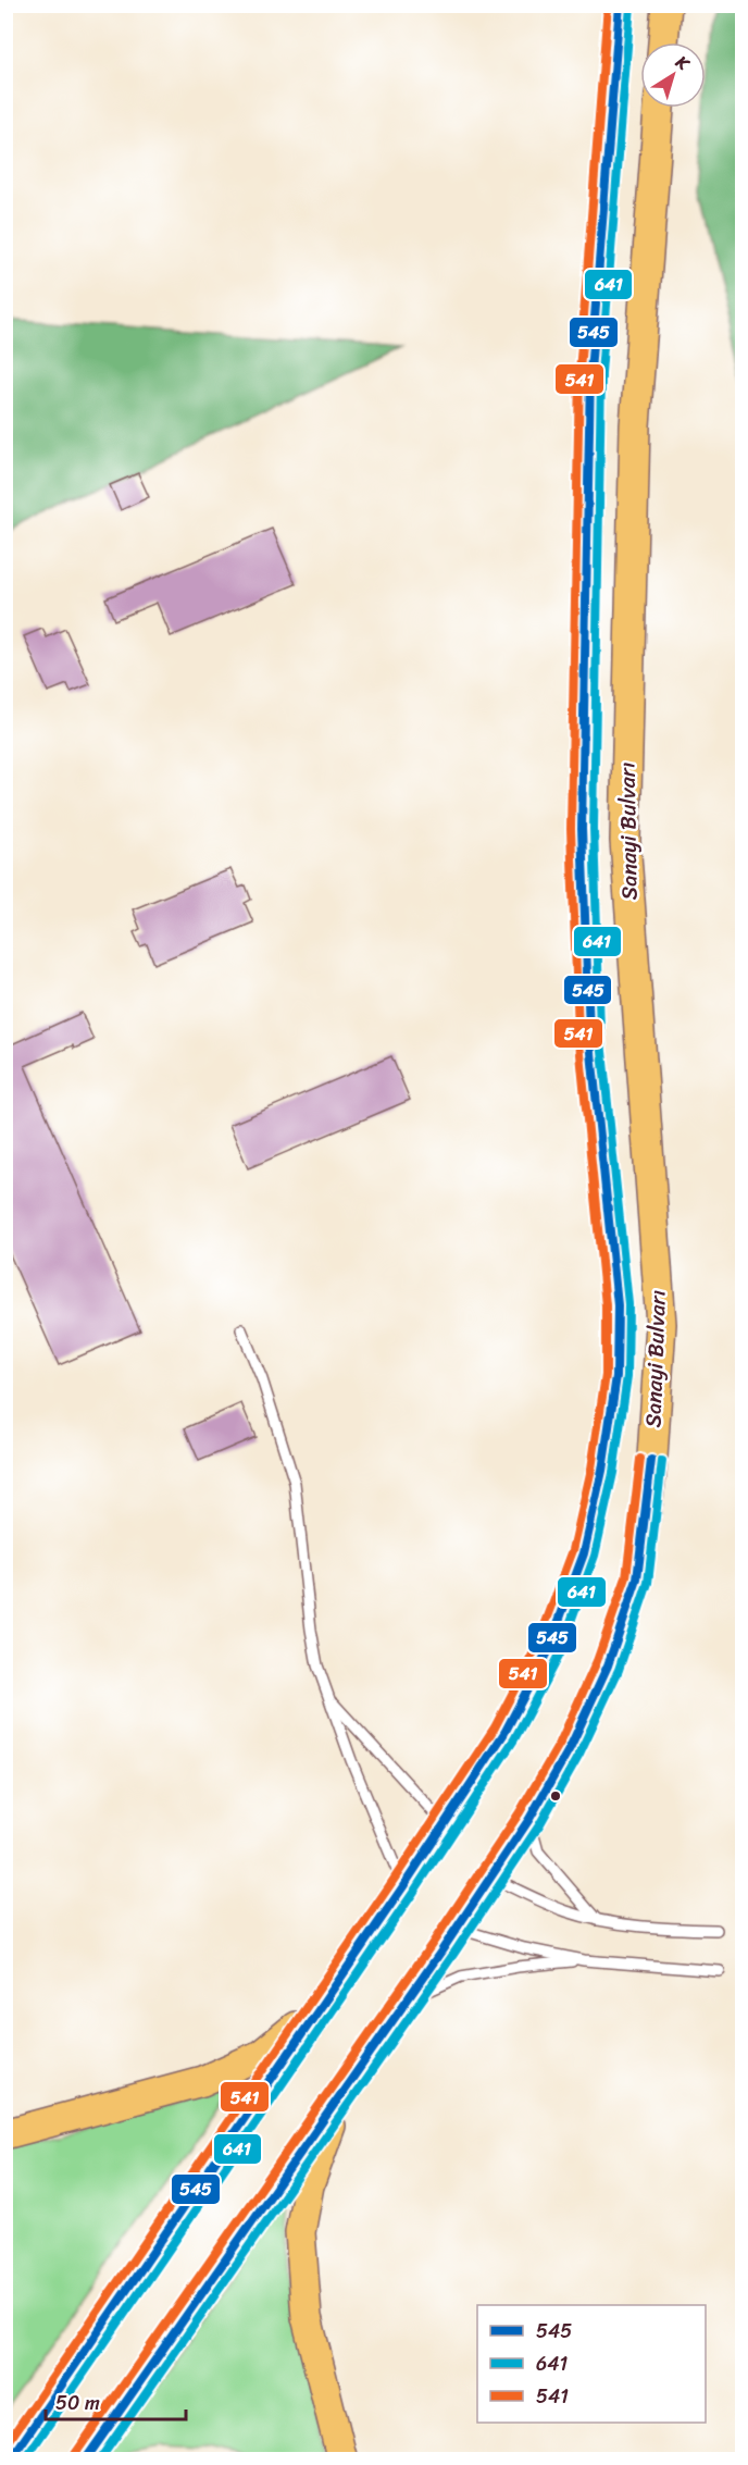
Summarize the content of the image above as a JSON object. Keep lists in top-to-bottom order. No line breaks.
{"streets":{"main road":["Sanayi Bulvarı"]},"lines":["transit line 545","transit line 541","transit line 641"],"legend":["545","641","541"],"scale_bar":"50 m","north":"top right"}
